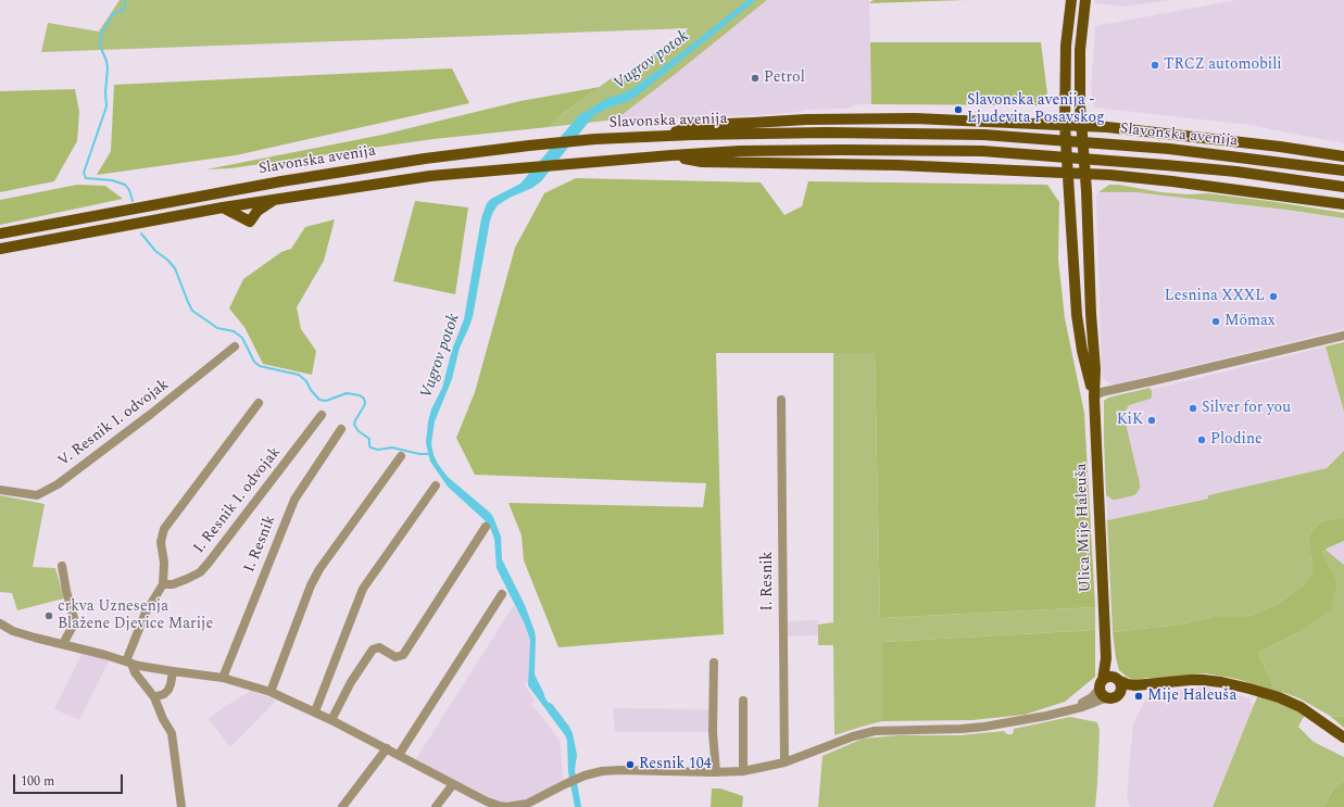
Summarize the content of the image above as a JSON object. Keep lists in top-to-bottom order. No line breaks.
{"streets":{"main road":["Slavonska avenija","Ulica Mije Haleuša"],"street":["V. Resnik I. odvojak","I. Resnik I. odvojak","I. Resnik"]},"water":["Vugrov potok"],"places":["TRCZ automobili","Petrol","Slavonska avenija - Ljudevita Posavskog","Lesnina XXXL","Mömax","Silver for you","KiK","Plodine","crkva Uznesenja Blažene Djevice Marije","Mije Haleuša","Resnik 104"],"scale_bar":"100 m"}
